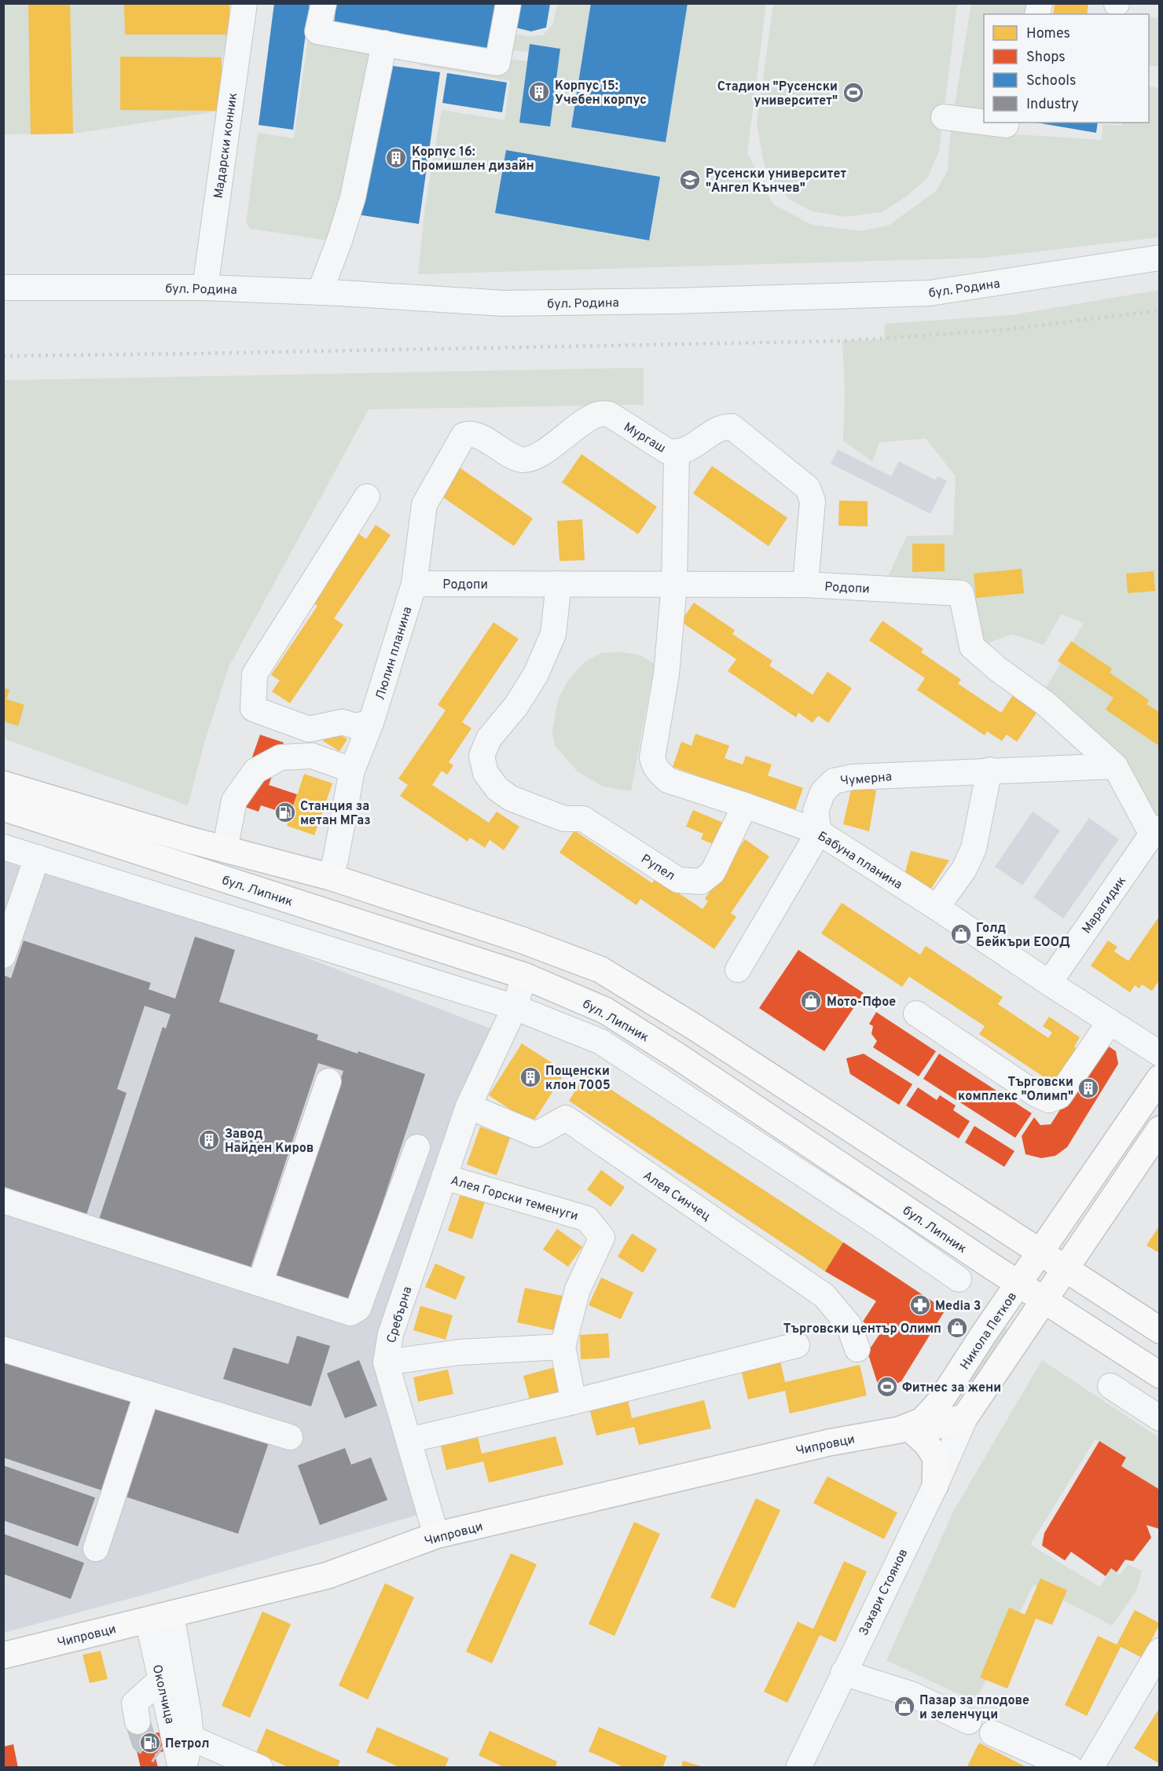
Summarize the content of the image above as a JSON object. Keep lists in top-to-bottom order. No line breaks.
{"streets":{"main road":["бул. Липник","Никола Петков","Чипровци"],"street":["Мадарски конник","бул. Родина","Мургаш","Родопи","Люлин планина","Чумерна","Бабуна планина","Рупел","Марагидик","Алея Синчец","Алея Горски теменуги","Сребърна","Захари Стоянов","Околчица"]},"crossings":[["Мадарски конник","бул. Родина"],["Мургаш","Родопи"],["Мургаш","Люлин планина"],["Родопи","Люлин планина"],["Родопи","Чумерна"],["Родопи","Бабуна планина"],["Родопи","Рупел"],["Родопи","Марагидик"],["Чумерна","Бабуна планина"],["Бабуна планина","Рупел"],["Бабуна планина","Марагидик"],["бул. Липник","Сребърна"],["бул. Липник","Никола Петков"],["Алея Синчец","Сребърна"],["Алея Горски теменуги","Сребърна"],["Сребърна","Чипровци"],["Никола Петков","Чипровци"],["Чипровци","Околчица"]],"places":{"building":["Корпус 15: Учебен корпус","Корпус 16: Промишлен дизайн","Пощенски клон 7005","Търговски комплекс \"Олимп\"","Завод Найден Киров"],"sports":["Стадион \"Русенски университет\"","Фитнес за жени"],"school or university":["Русенски университет \"Ангел Кънчев\""],"fuel station":["Станция за метан МГаз","Петрол"],"shop":["Голд Бейкъри ЕООД","Мото-Пфое","Търговски център Олимп","Пазар за плодове и зеленчуци"],"pharmacy":["Media 3"]},"legend":["Homes","Shops","Schools","Industry"]}
